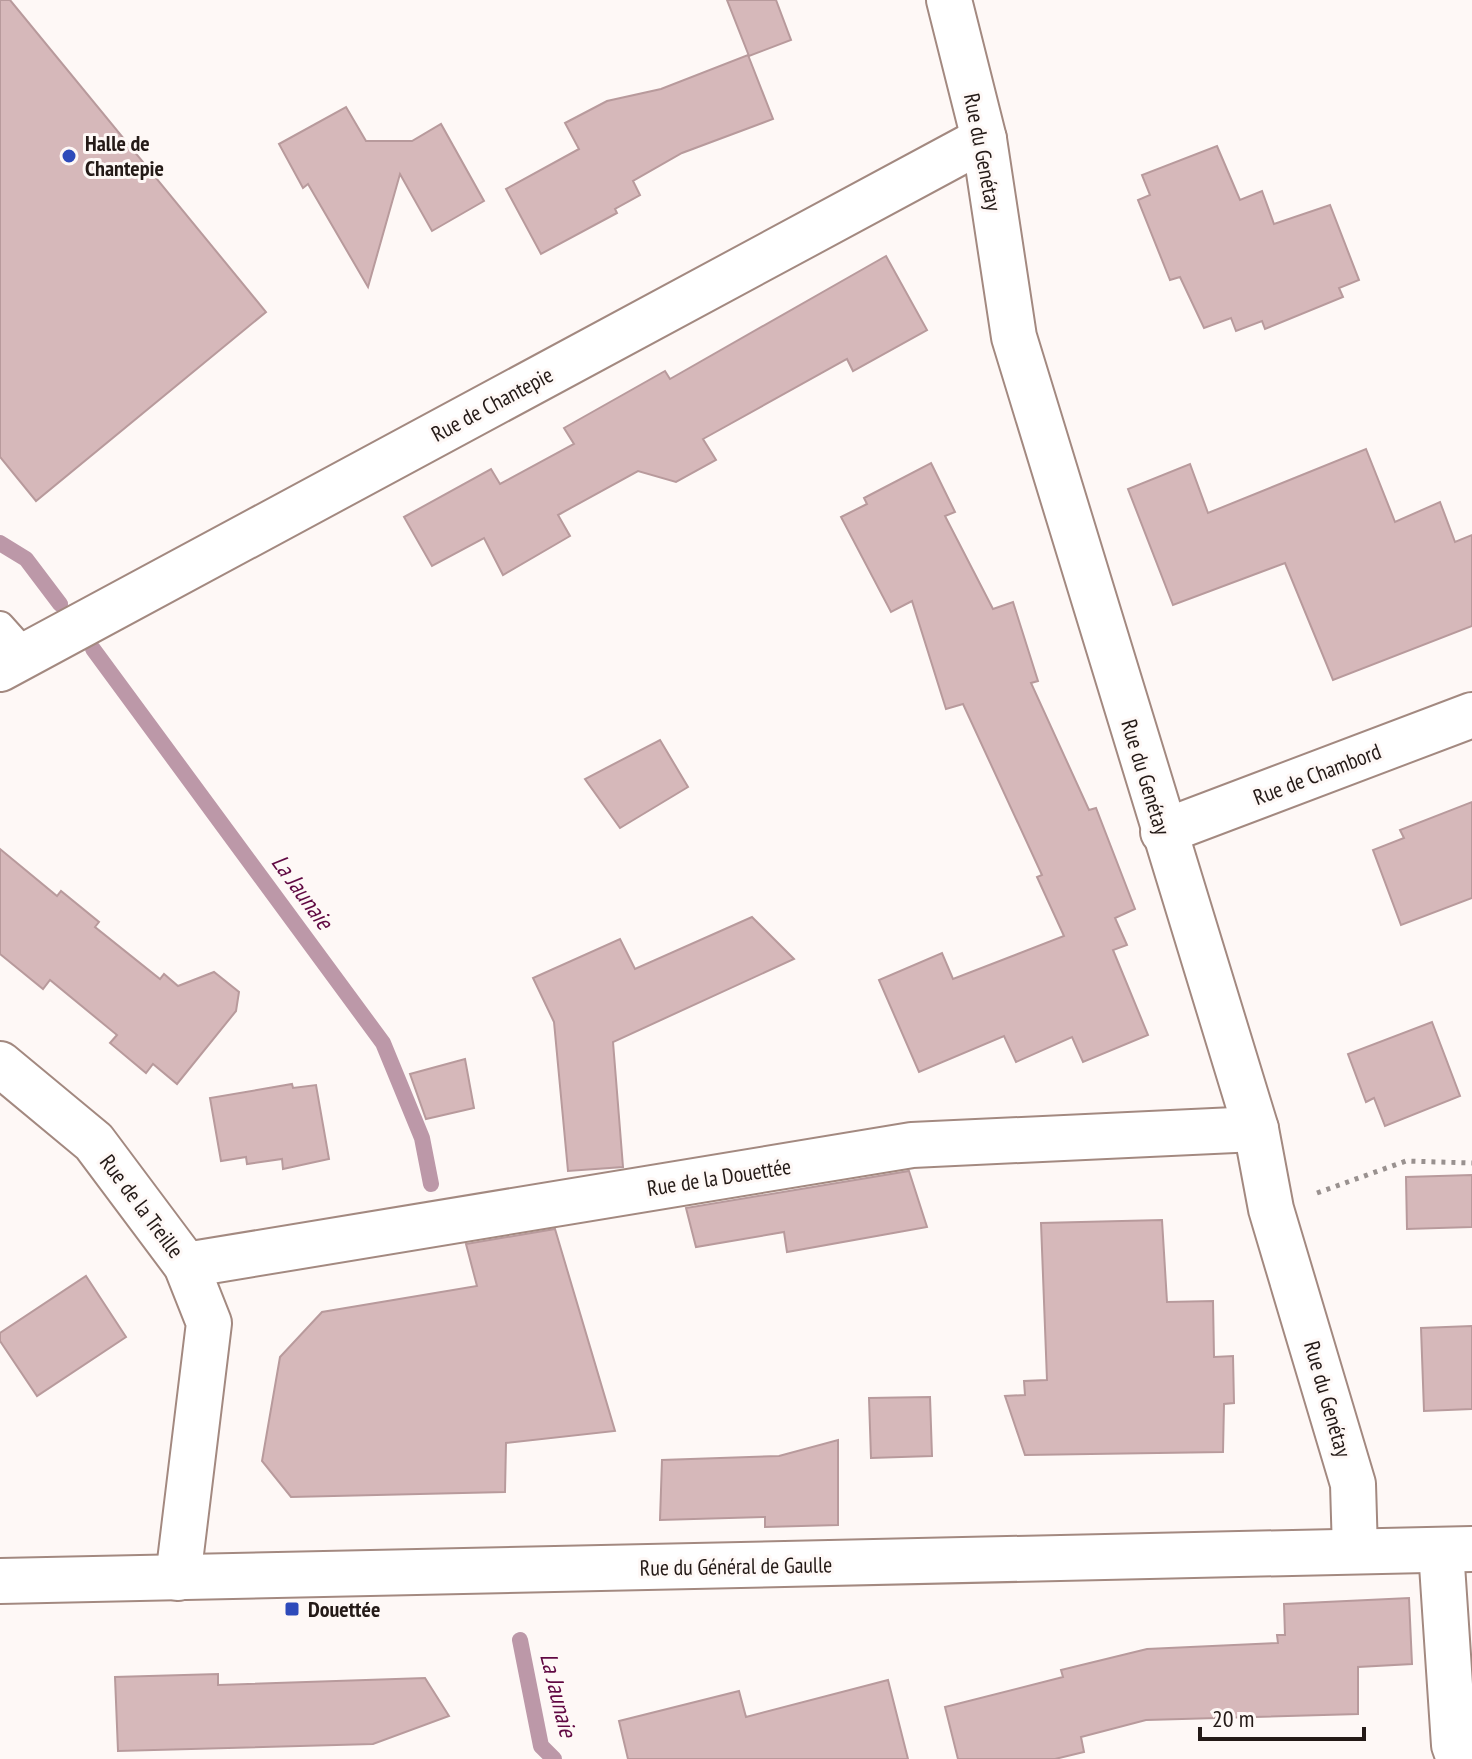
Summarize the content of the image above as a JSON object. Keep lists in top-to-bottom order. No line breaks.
{"streets":{"street":["Rue du Genétay","Rue de Chantepie","Rue de Chambord","Rue de la Douettée","Rue de la Treille","Rue du Général de Gaulle"]},"crossings":[["Rue du Genétay","Rue de Chantepie"],["Rue du Genétay","Rue de Chambord"],["Rue du Genétay","Rue de la Douettée"],["Rue du Genétay","Rue du Général de Gaulle"],["Rue de la Douettée","Rue de la Treille"],["Rue de la Treille","Rue du Général de Gaulle"]],"water":["La Jaunaie"],"places":{"other":["Halle de Chantepie"],"transit":["Douettée"]},"scale_bar":"20 m"}
